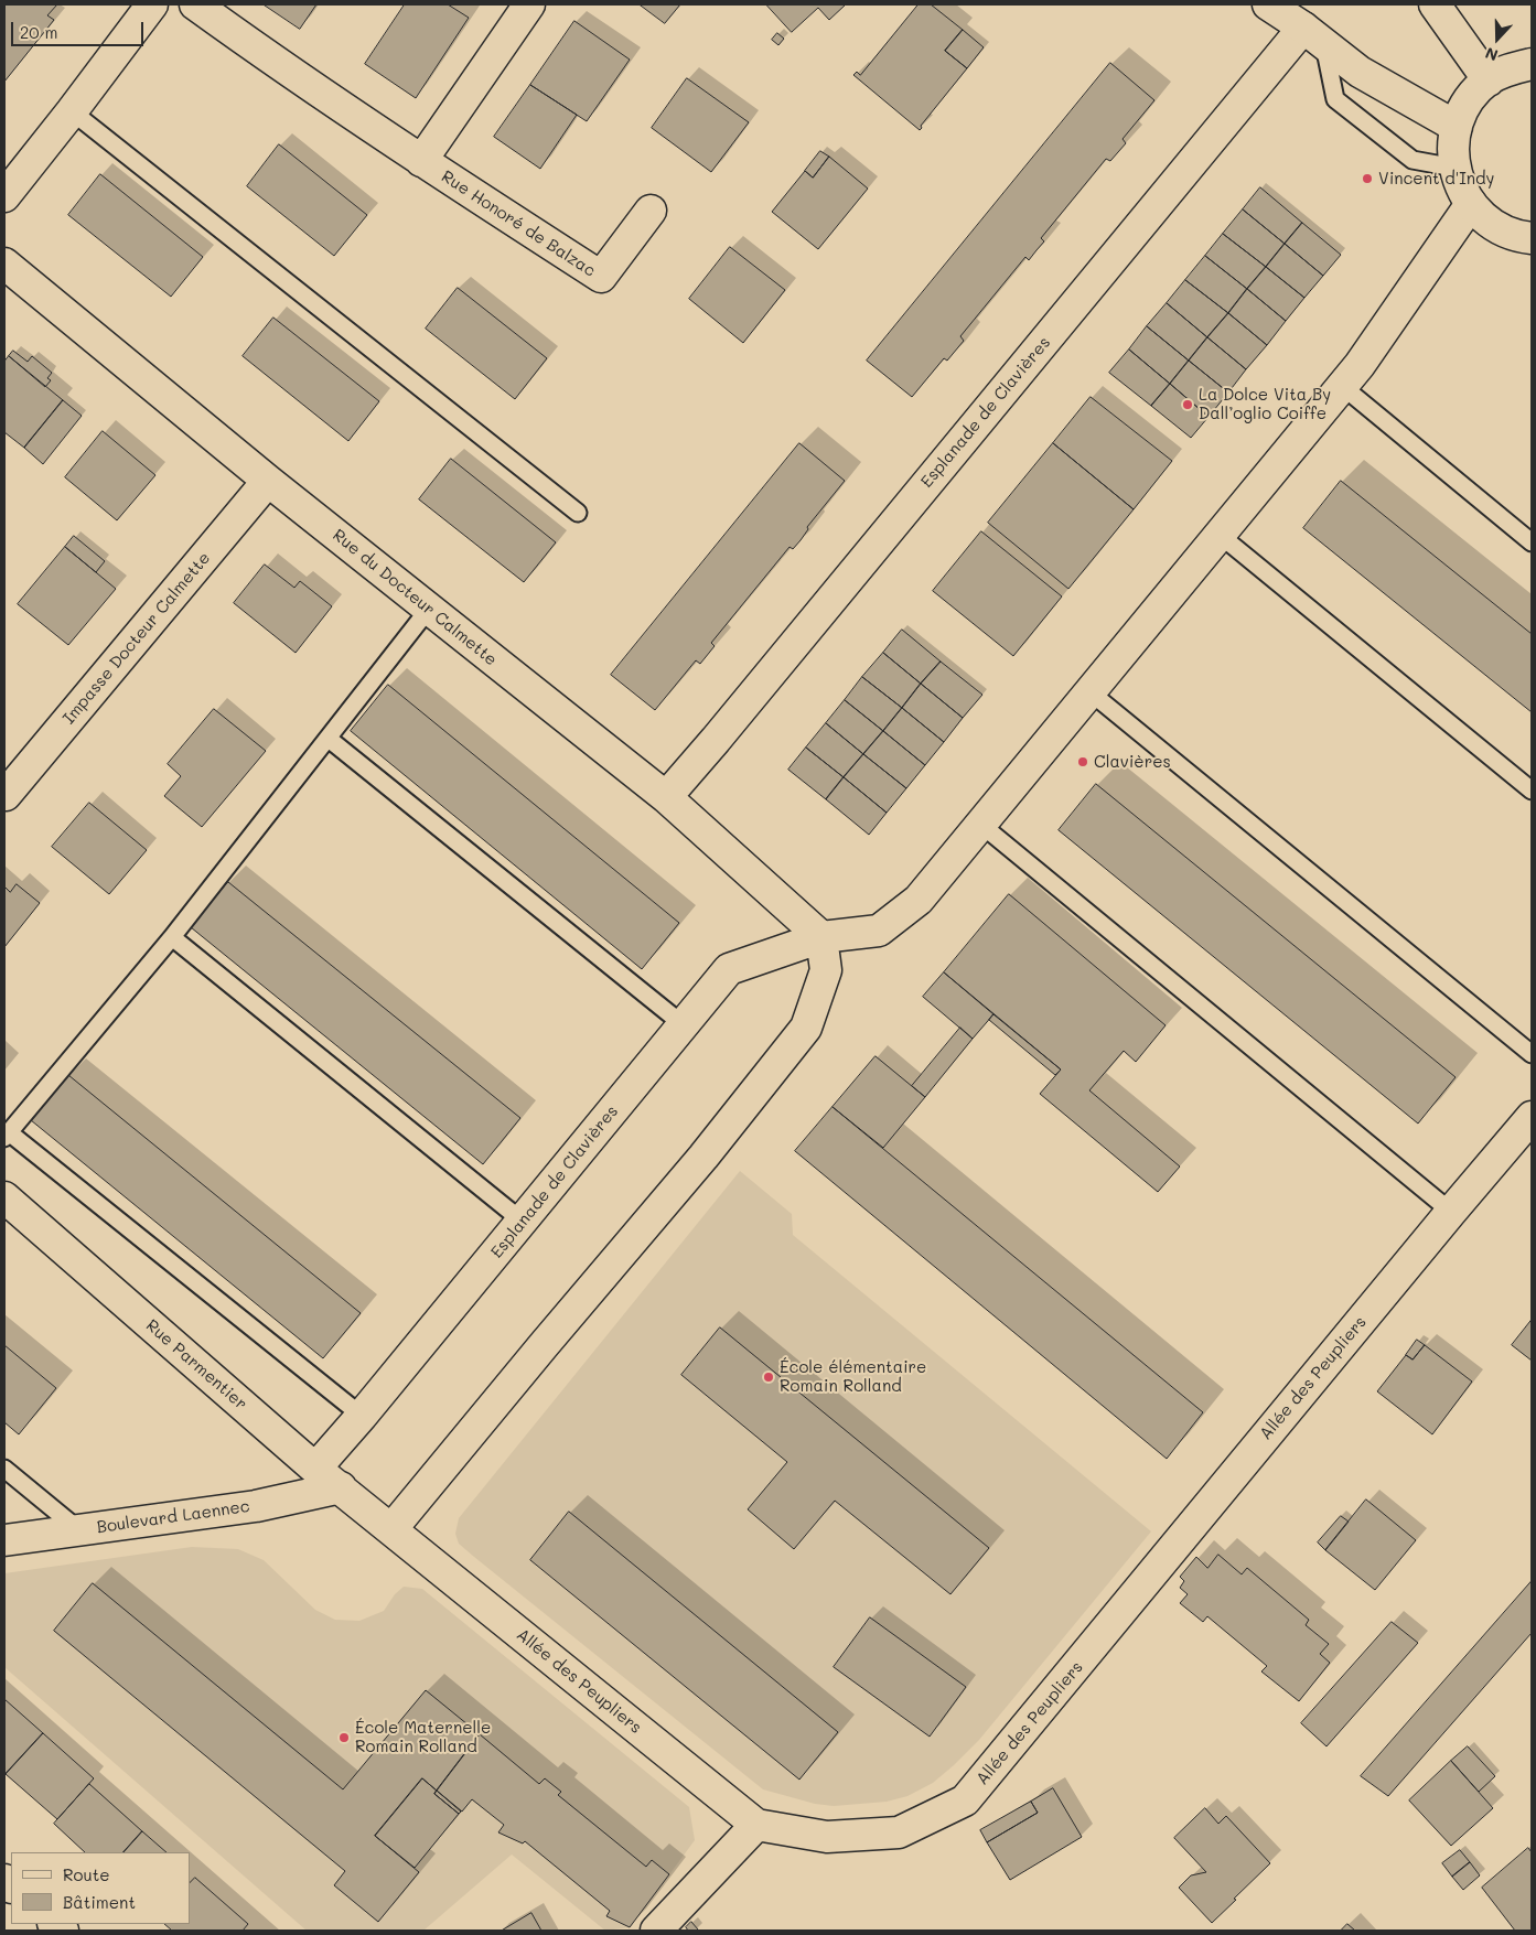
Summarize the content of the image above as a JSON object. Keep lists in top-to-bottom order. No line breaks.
{"streets":{"street":["Rue Honoré de Balzac","Esplanade de Clavières","Rue du Docteur Calmette","Impasse Docteur Calmette","Rue Parmentier","Allée des Peupliers","Boulevard Laennec"]},"crossings":[["Esplanade de Clavières","Rue du Docteur Calmette"],["Esplanade de Clavières","Rue Parmentier"],["Rue du Docteur Calmette","Impasse Docteur Calmette"],["Rue Parmentier","Allée des Peupliers"],["Rue Parmentier","Boulevard Laennec"]],"places":["Vincent d'Indy","La Dolce Vita By Dall’oglio Coiffe","Clavières","École élémentaire Romain Rolland","École Maternelle Romain Rolland"],"legend":["Route","Bâtiment"],"scale_bar":"20 m","north":"bottom"}
